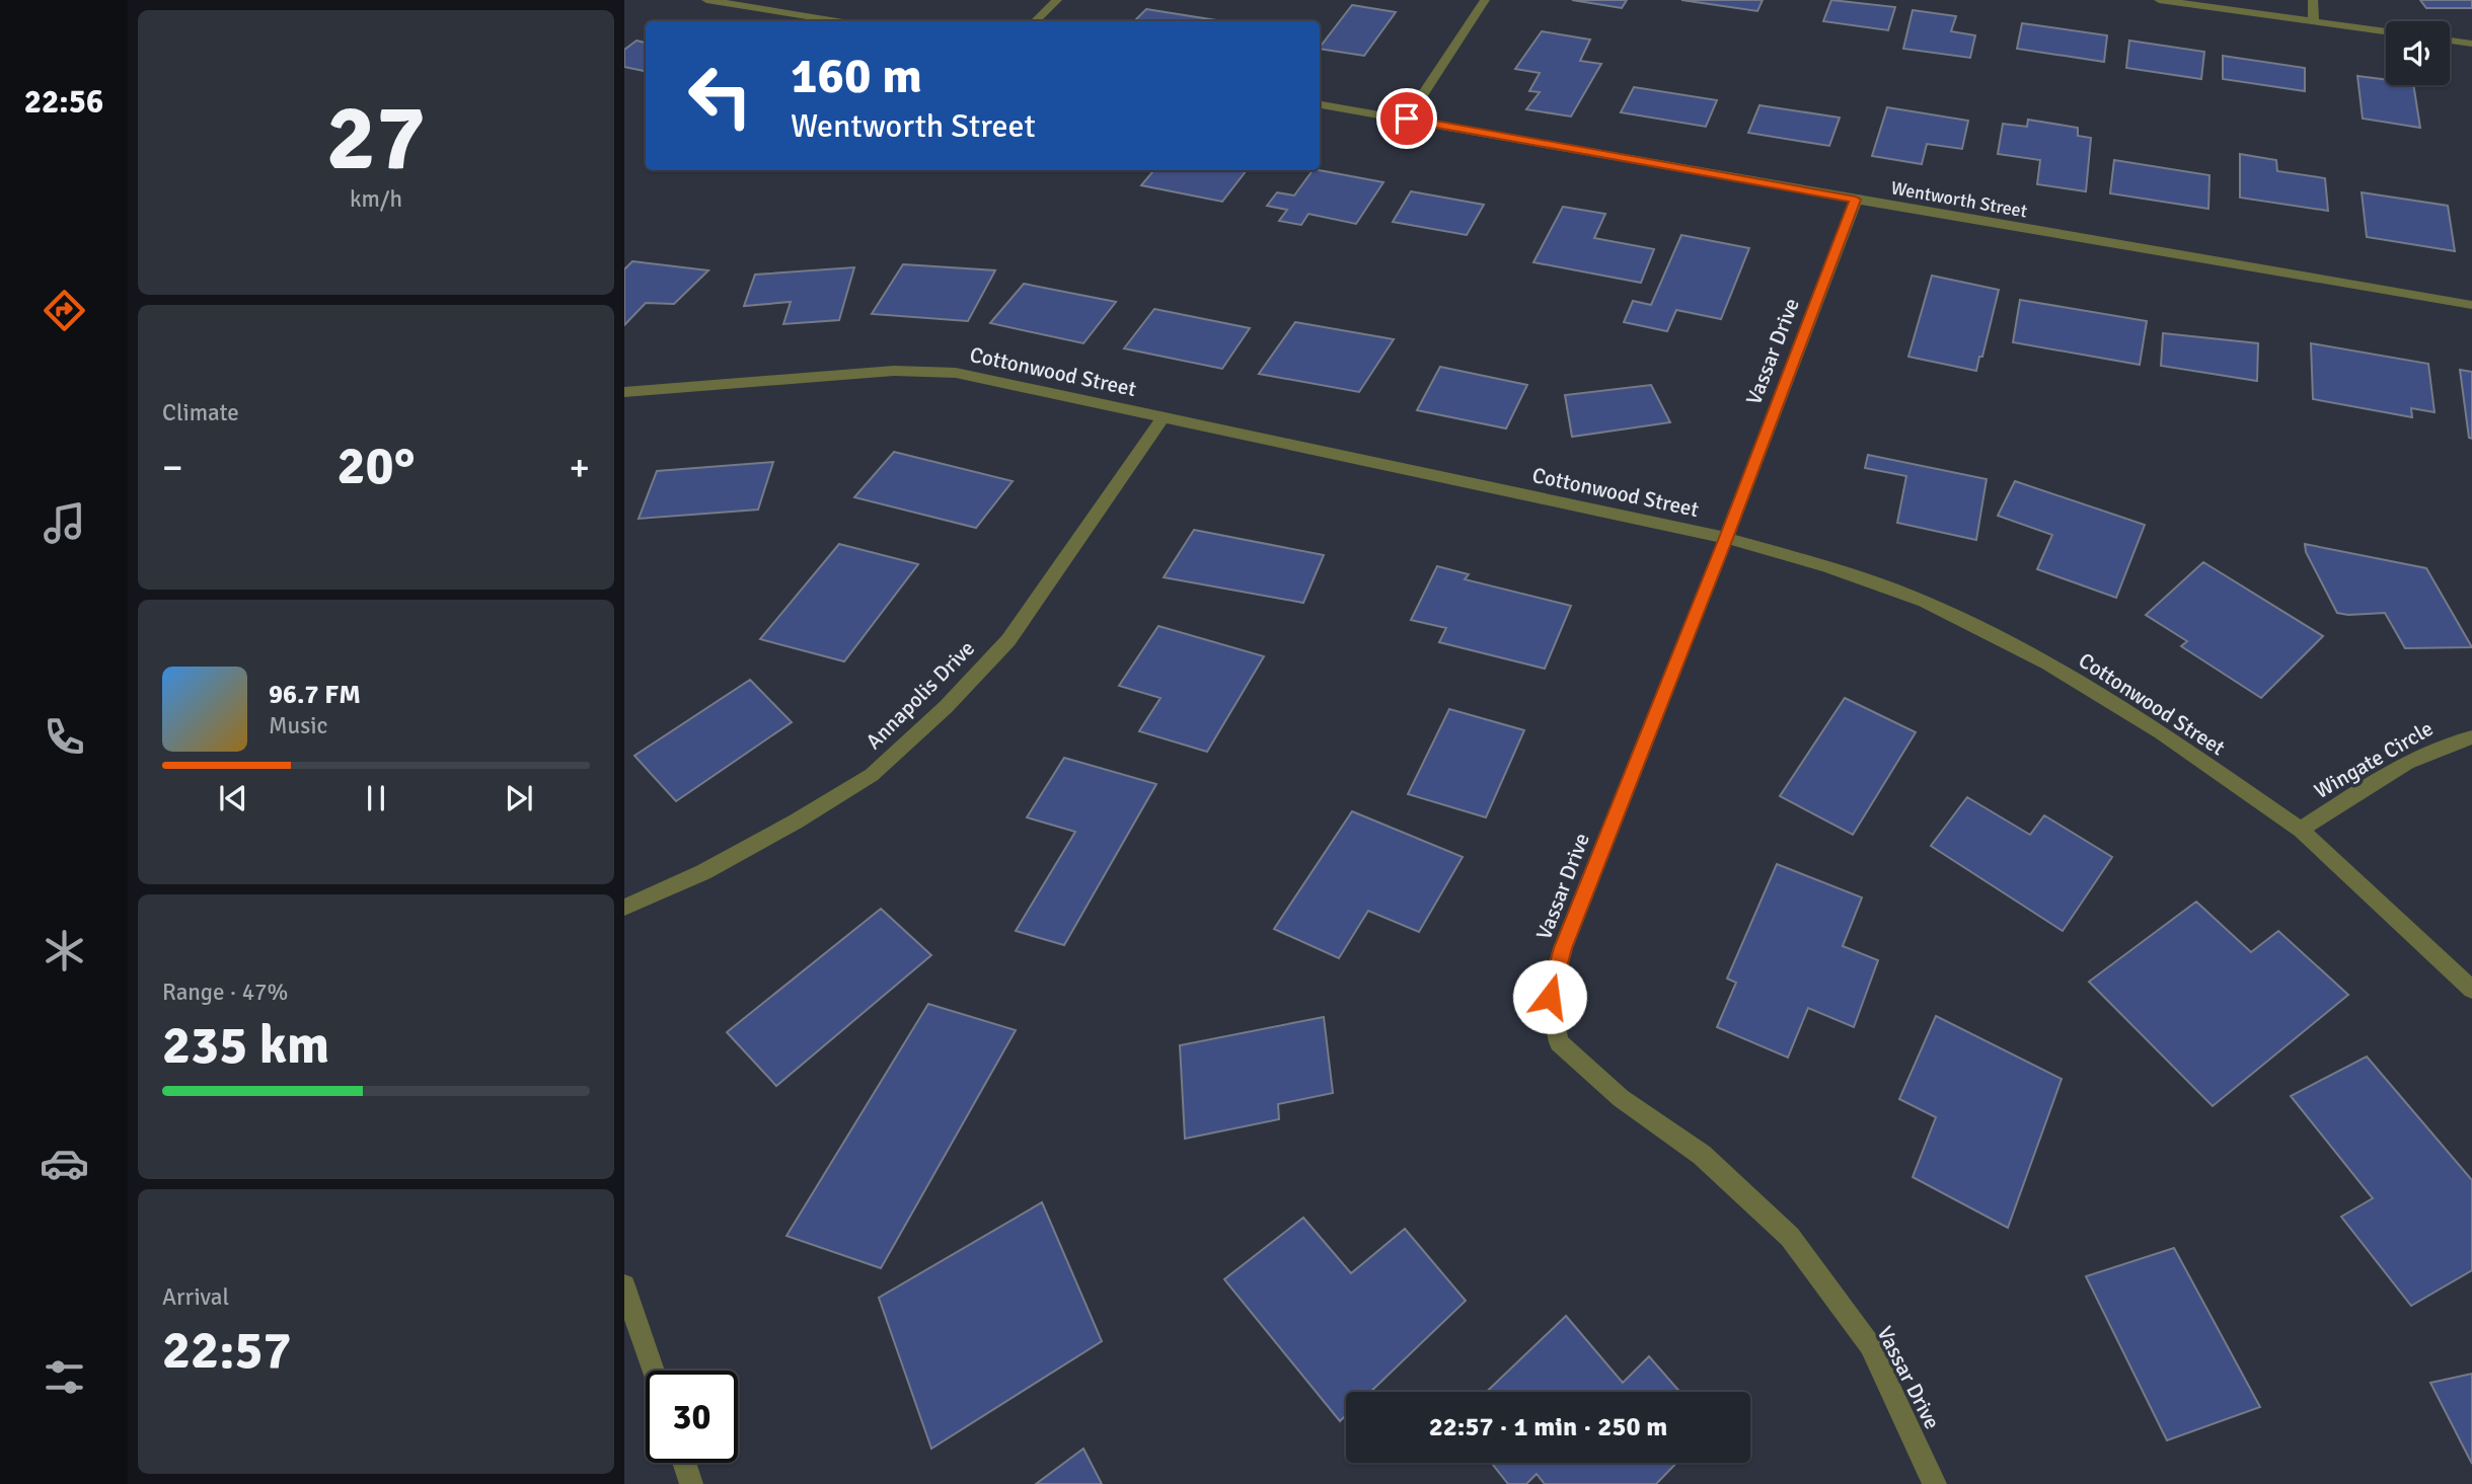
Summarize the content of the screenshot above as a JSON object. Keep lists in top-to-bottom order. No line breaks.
{"streets":{"street":["Wentworth Street","Vassar Drive","Cottonwood Street","Annapolis Drive","Wingate Circle"]},"crossings":[["Wentworth Street","Vassar Drive"],["Vassar Drive","Cottonwood Street"],["Cottonwood Street","Annapolis Drive"],["Cottonwood Street","Wingate Circle"]],"page":{"tabs":"22:56","tile":[["27","km/h"],"Climate",["Range · 47%","235 km"],["Arrival","22:57"]],"turn":["160 m","Wentworth Street"],"heat":["−","20°","+"],"song":["96.7 FM","Music"],"limit":"30","trip":"22:57 · 1 min · 250 m"}}
